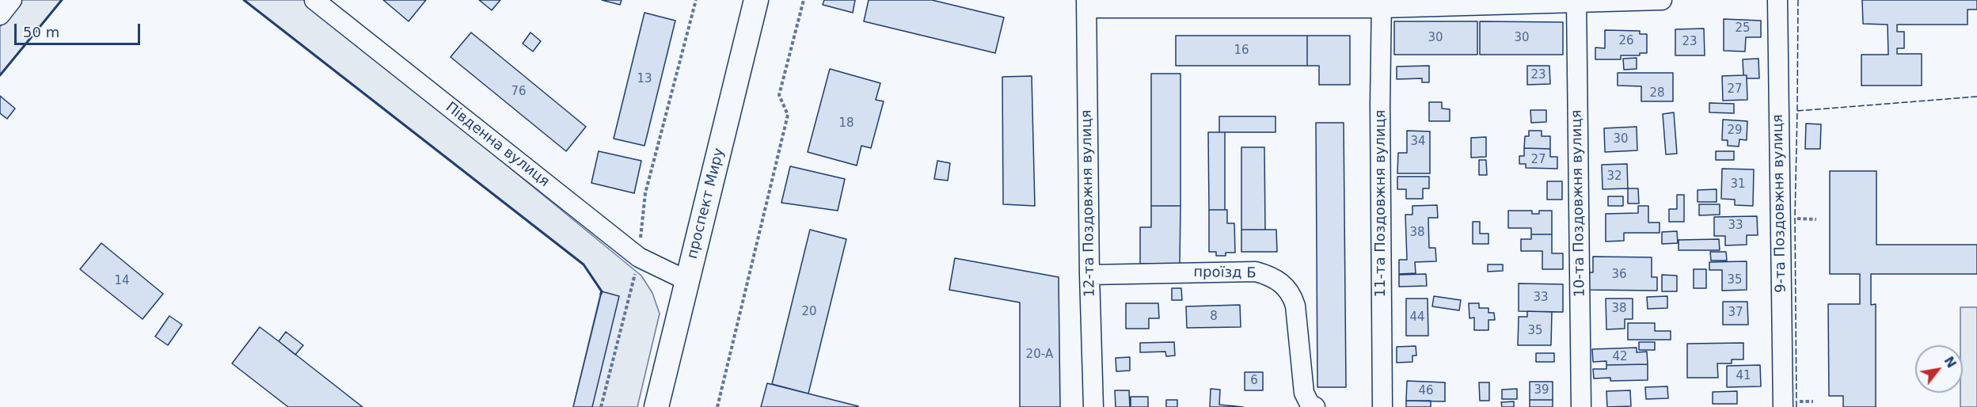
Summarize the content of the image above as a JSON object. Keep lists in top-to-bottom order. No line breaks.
{"streets":{"main road":["проспект Миру"],"street":["Південна вулиця","12-та Поздовжня вулиця","11-та Поздовжня вулиця","10-та Поздовжня вулиця","9-та Поздовжня вулиця","проїзд Б"]},"crossings":[["Південна вулиця","проспект Миру"],["12-та Поздовжня вулиця","проїзд Б"]],"house_numbers":["25","30","30","26","23","16","23","13","27","76","28","18","29","30","34","27","32","31","33","38","36","35","14","33","38","20","37","8","44","35","20-А","42","41","6","39","46"],"scale_bar":"50 m","north":"top right"}
